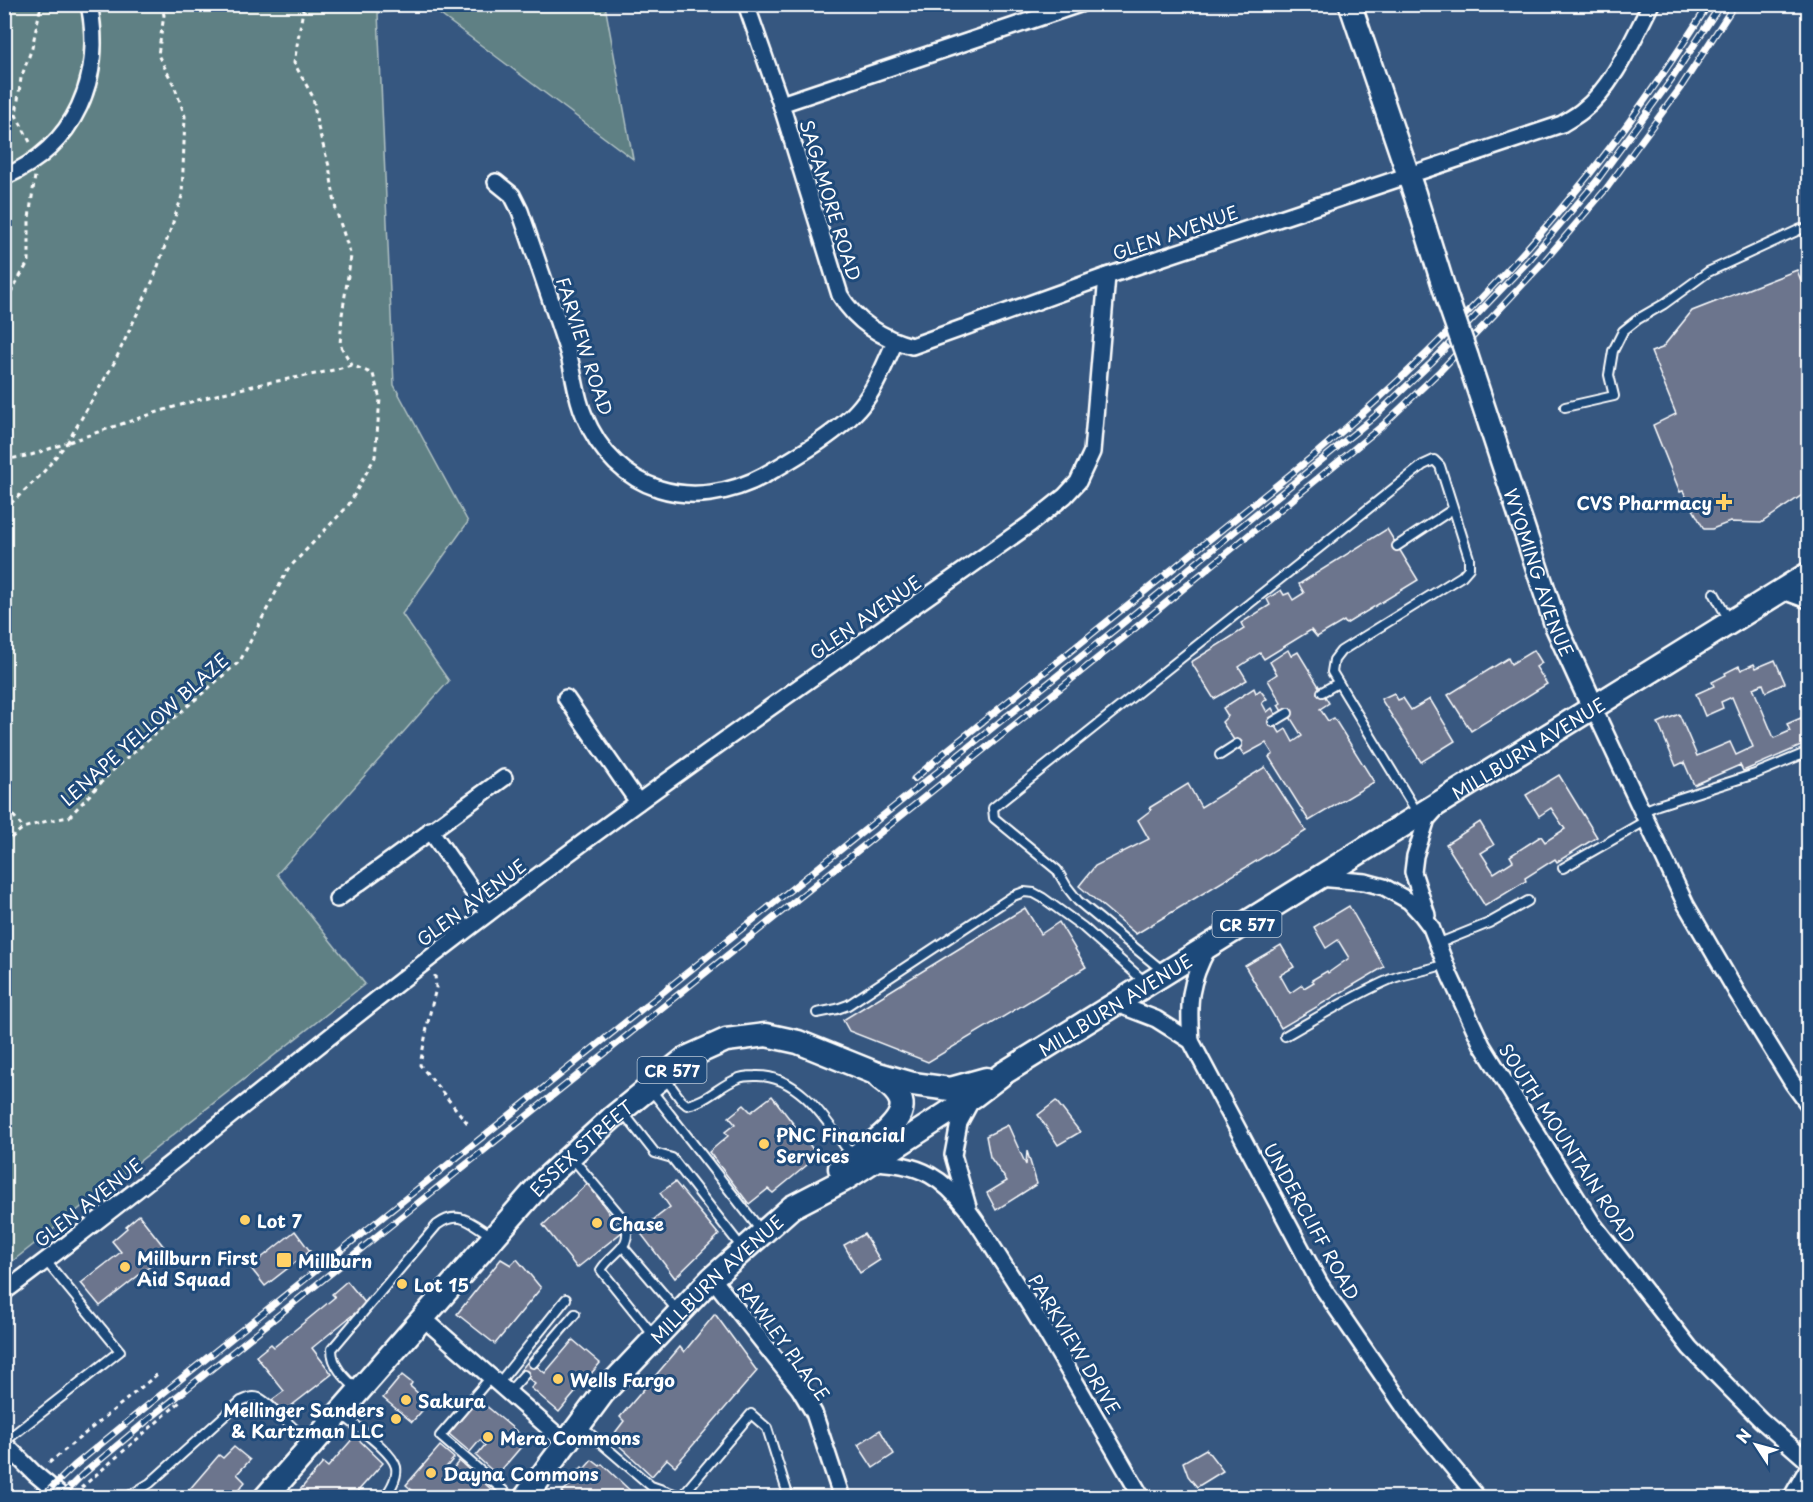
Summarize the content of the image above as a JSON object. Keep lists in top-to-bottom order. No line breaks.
{"streets":{"main road":["WYOMING AVENUE","MILLBURN AVENUE","CR 577","ESSEX STREET"],"street":["SAGAMORE ROAD","GLEN AVENUE","FARVIEW ROAD","SOUTH MOUNTAIN ROAD","UNDERCLIFF ROAD","RAWLEY PLACE","PARKVIEW DRIVE"],"path":["LENAPE YELLOW BLAZE"]},"crossings":[["SAGAMORE ROAD","FARVIEW ROAD"],["GLEN AVENUE","WYOMING AVENUE"],["WYOMING AVENUE","MILLBURN AVENUE"],["MILLBURN AVENUE","SOUTH MOUNTAIN ROAD"],["MILLBURN AVENUE","ESSEX STREET"],["MILLBURN AVENUE","UNDERCLIFF ROAD"],["MILLBURN AVENUE","RAWLEY PLACE"],["MILLBURN AVENUE","PARKVIEW DRIVE"]],"places":{"health":["CVS Pharmacy"],"other":["PNC Financial Services","Lot 7","Chase","Millburn First Aid Squad","Lot 15","Wells Fargo","Sakura","Mellinger Sanders & Kartzman LLC","Mera Commons","Dayna Commons"],"transit":["Millburn"]},"north":"top left"}
